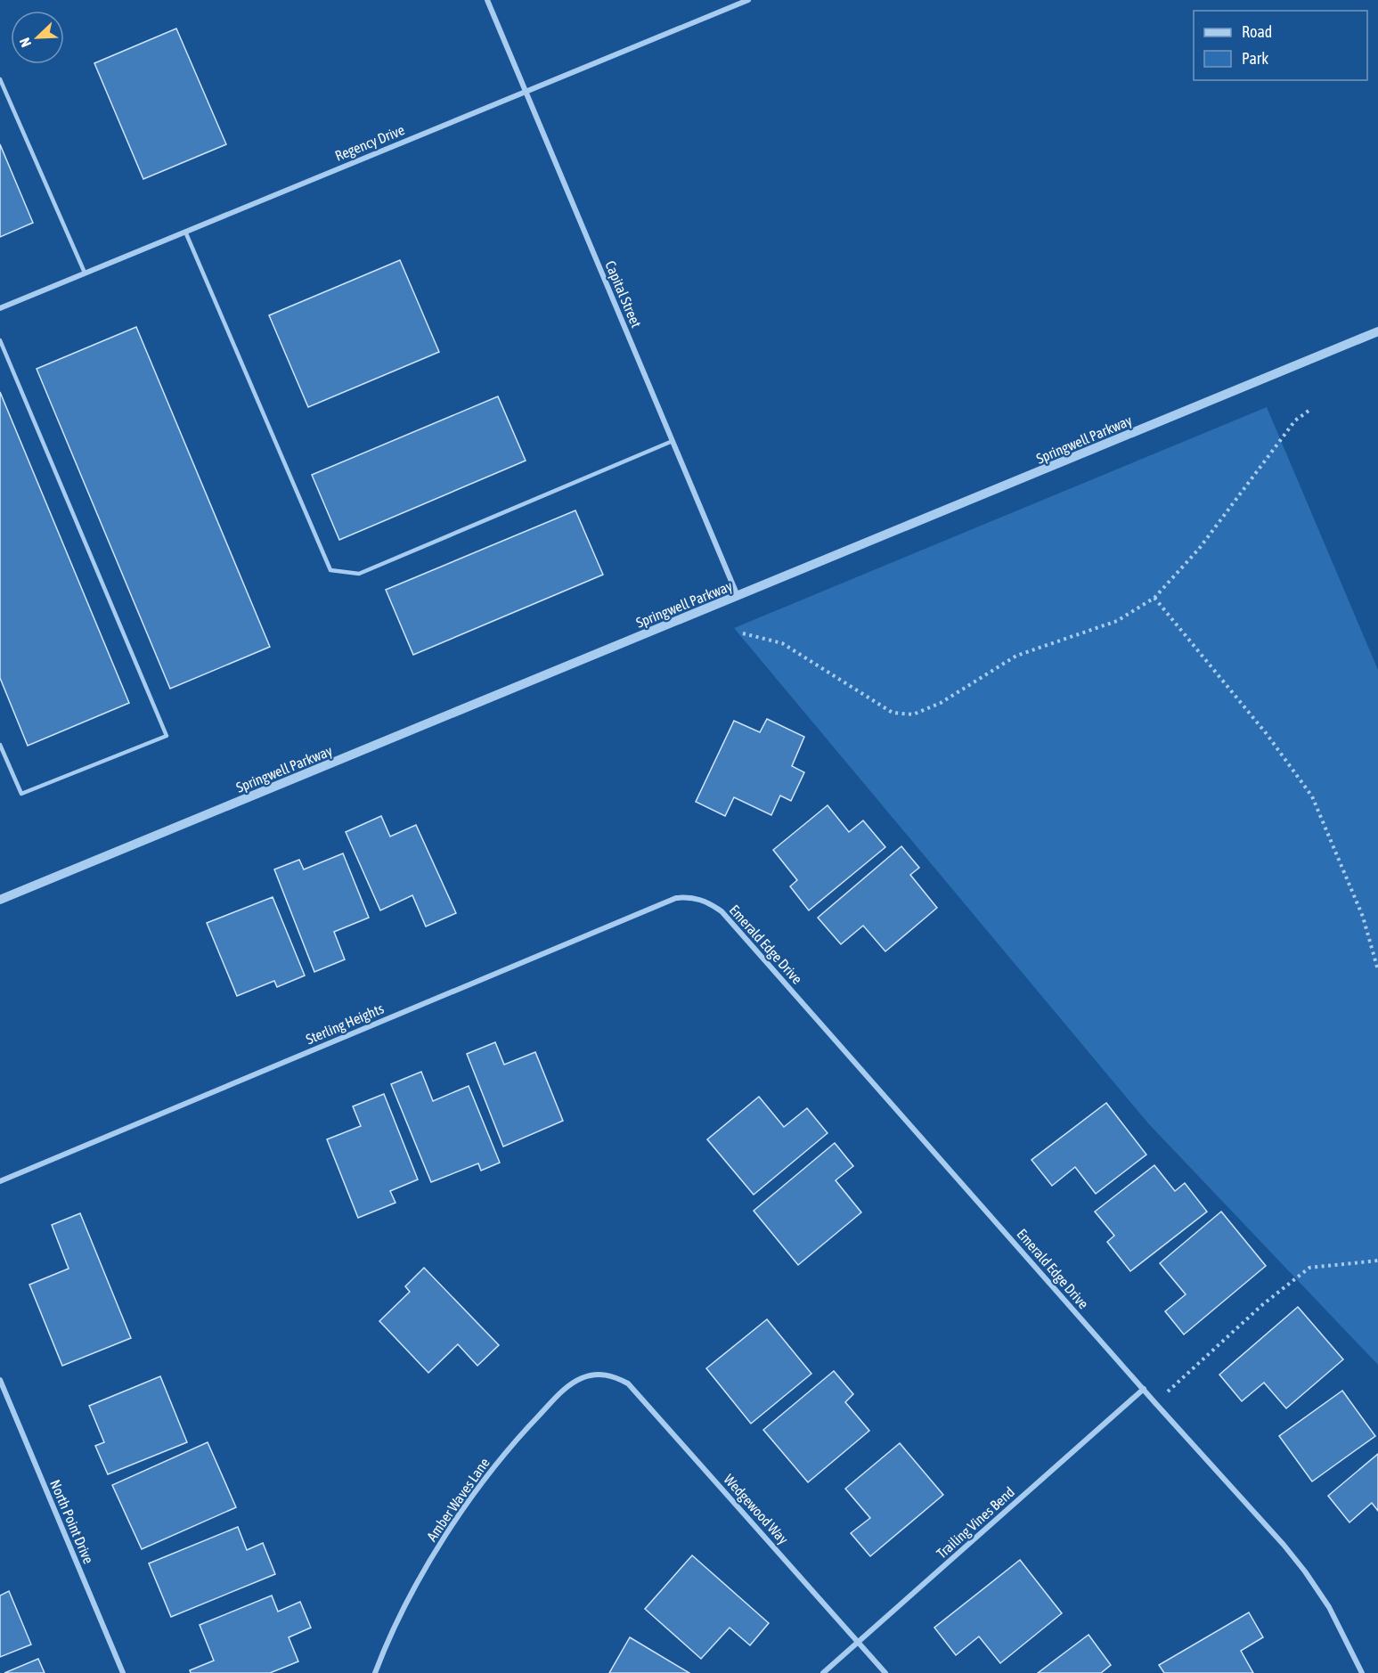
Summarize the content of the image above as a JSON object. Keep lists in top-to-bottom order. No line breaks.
{"streets":{"street":["Regency Drive","Capital Street","Springwell Parkway","Emerald Edge Drive","Sterling Heights","Amber Waves Lane","Wedgewood Way","North Point Drive","Trailing Vines Bend"]},"crossings":[["Regency Drive","Capital Street"],["Capital Street","Springwell Parkway"],["Emerald Edge Drive","Sterling Heights"],["Emerald Edge Drive","Trailing Vines Bend"],["Amber Waves Lane","Wedgewood Way"],["Wedgewood Way","Trailing Vines Bend"]],"legend":["Road","Park"],"north":"bottom left"}
